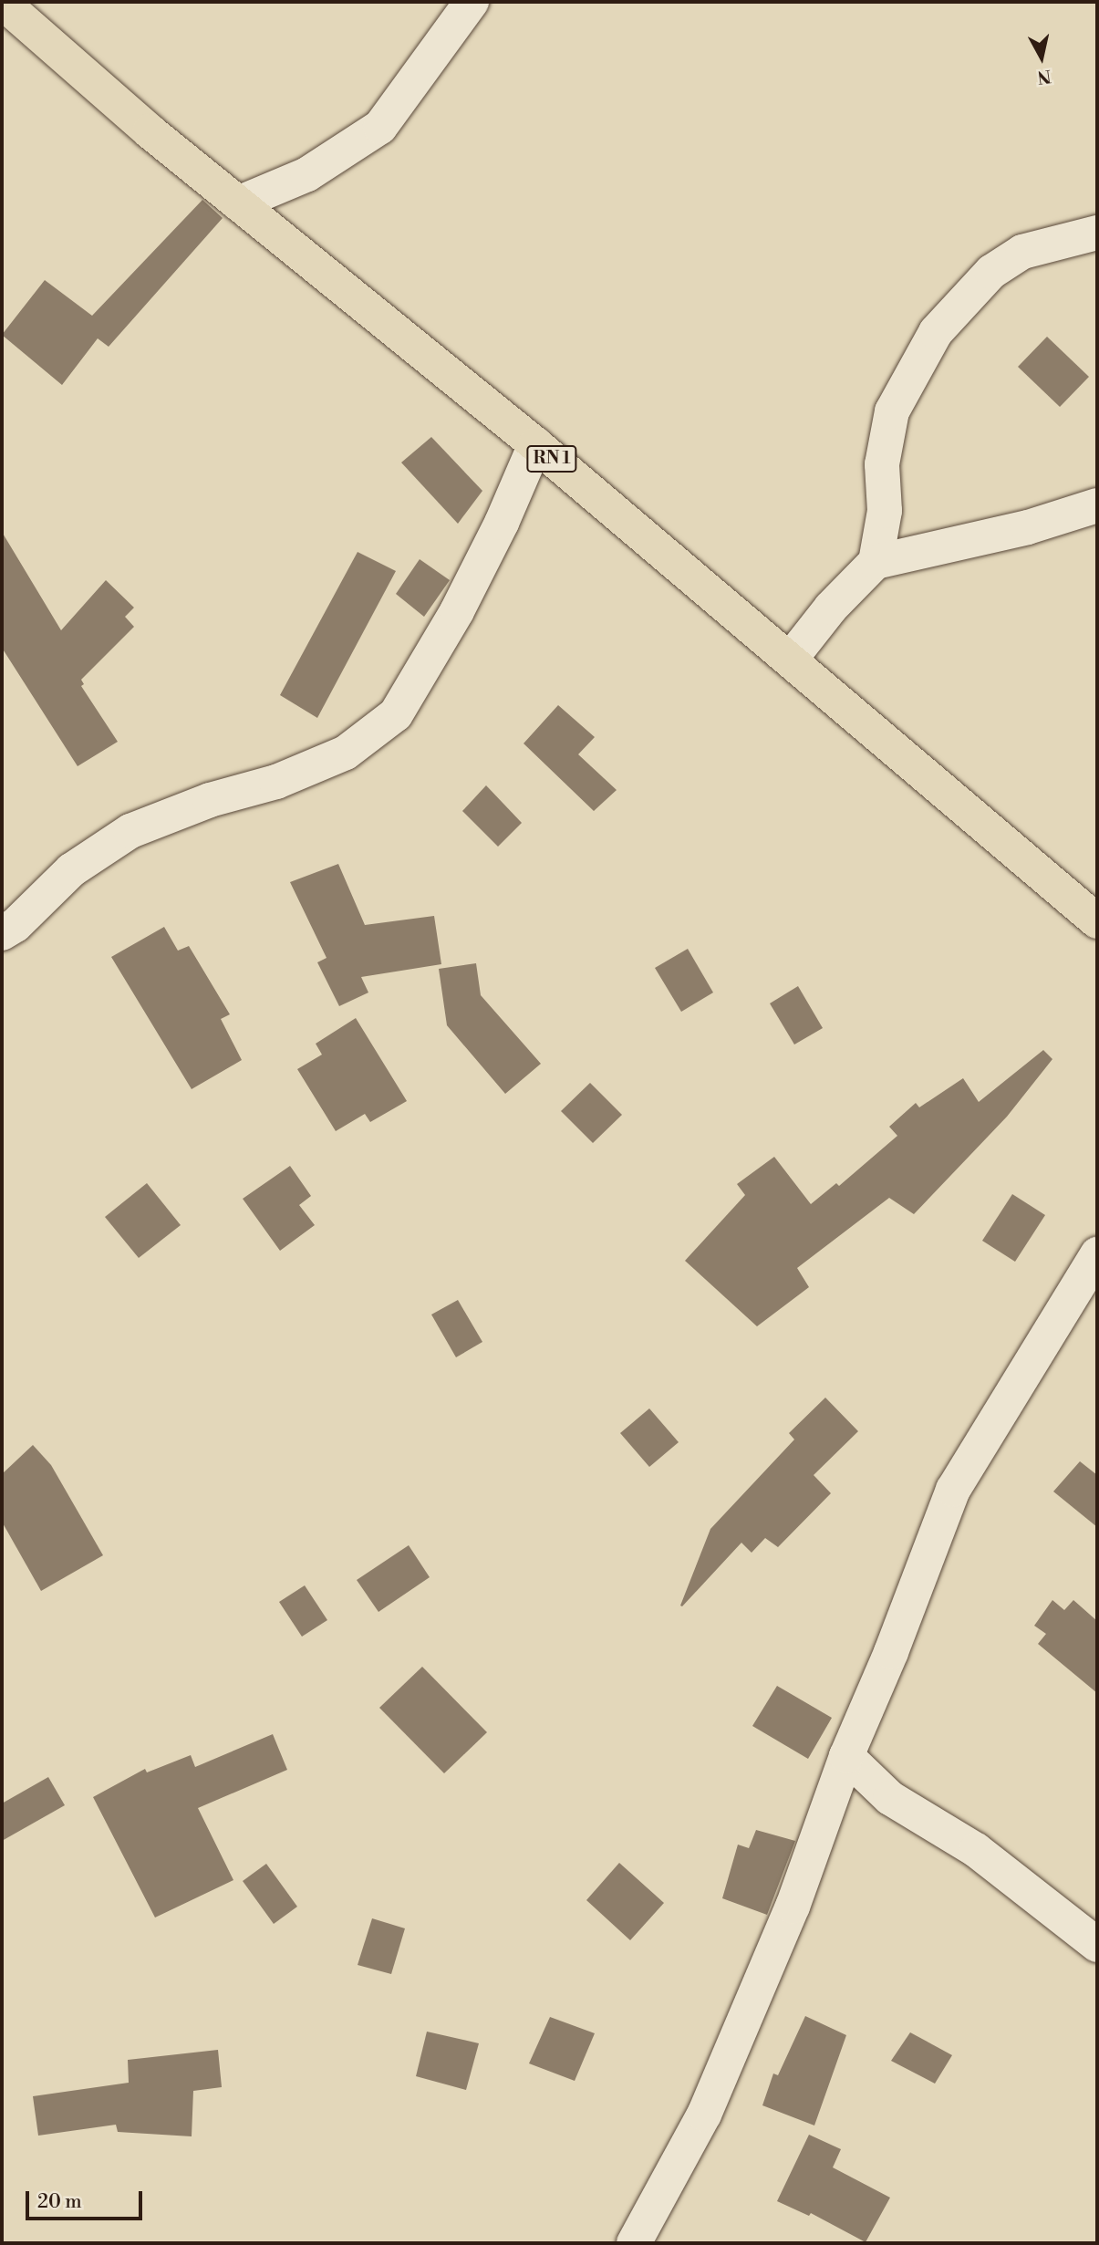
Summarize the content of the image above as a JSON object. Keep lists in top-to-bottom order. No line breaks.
{"streets":{"main road":["RN 1"]},"scale_bar":"20 m","north":"bottom"}
